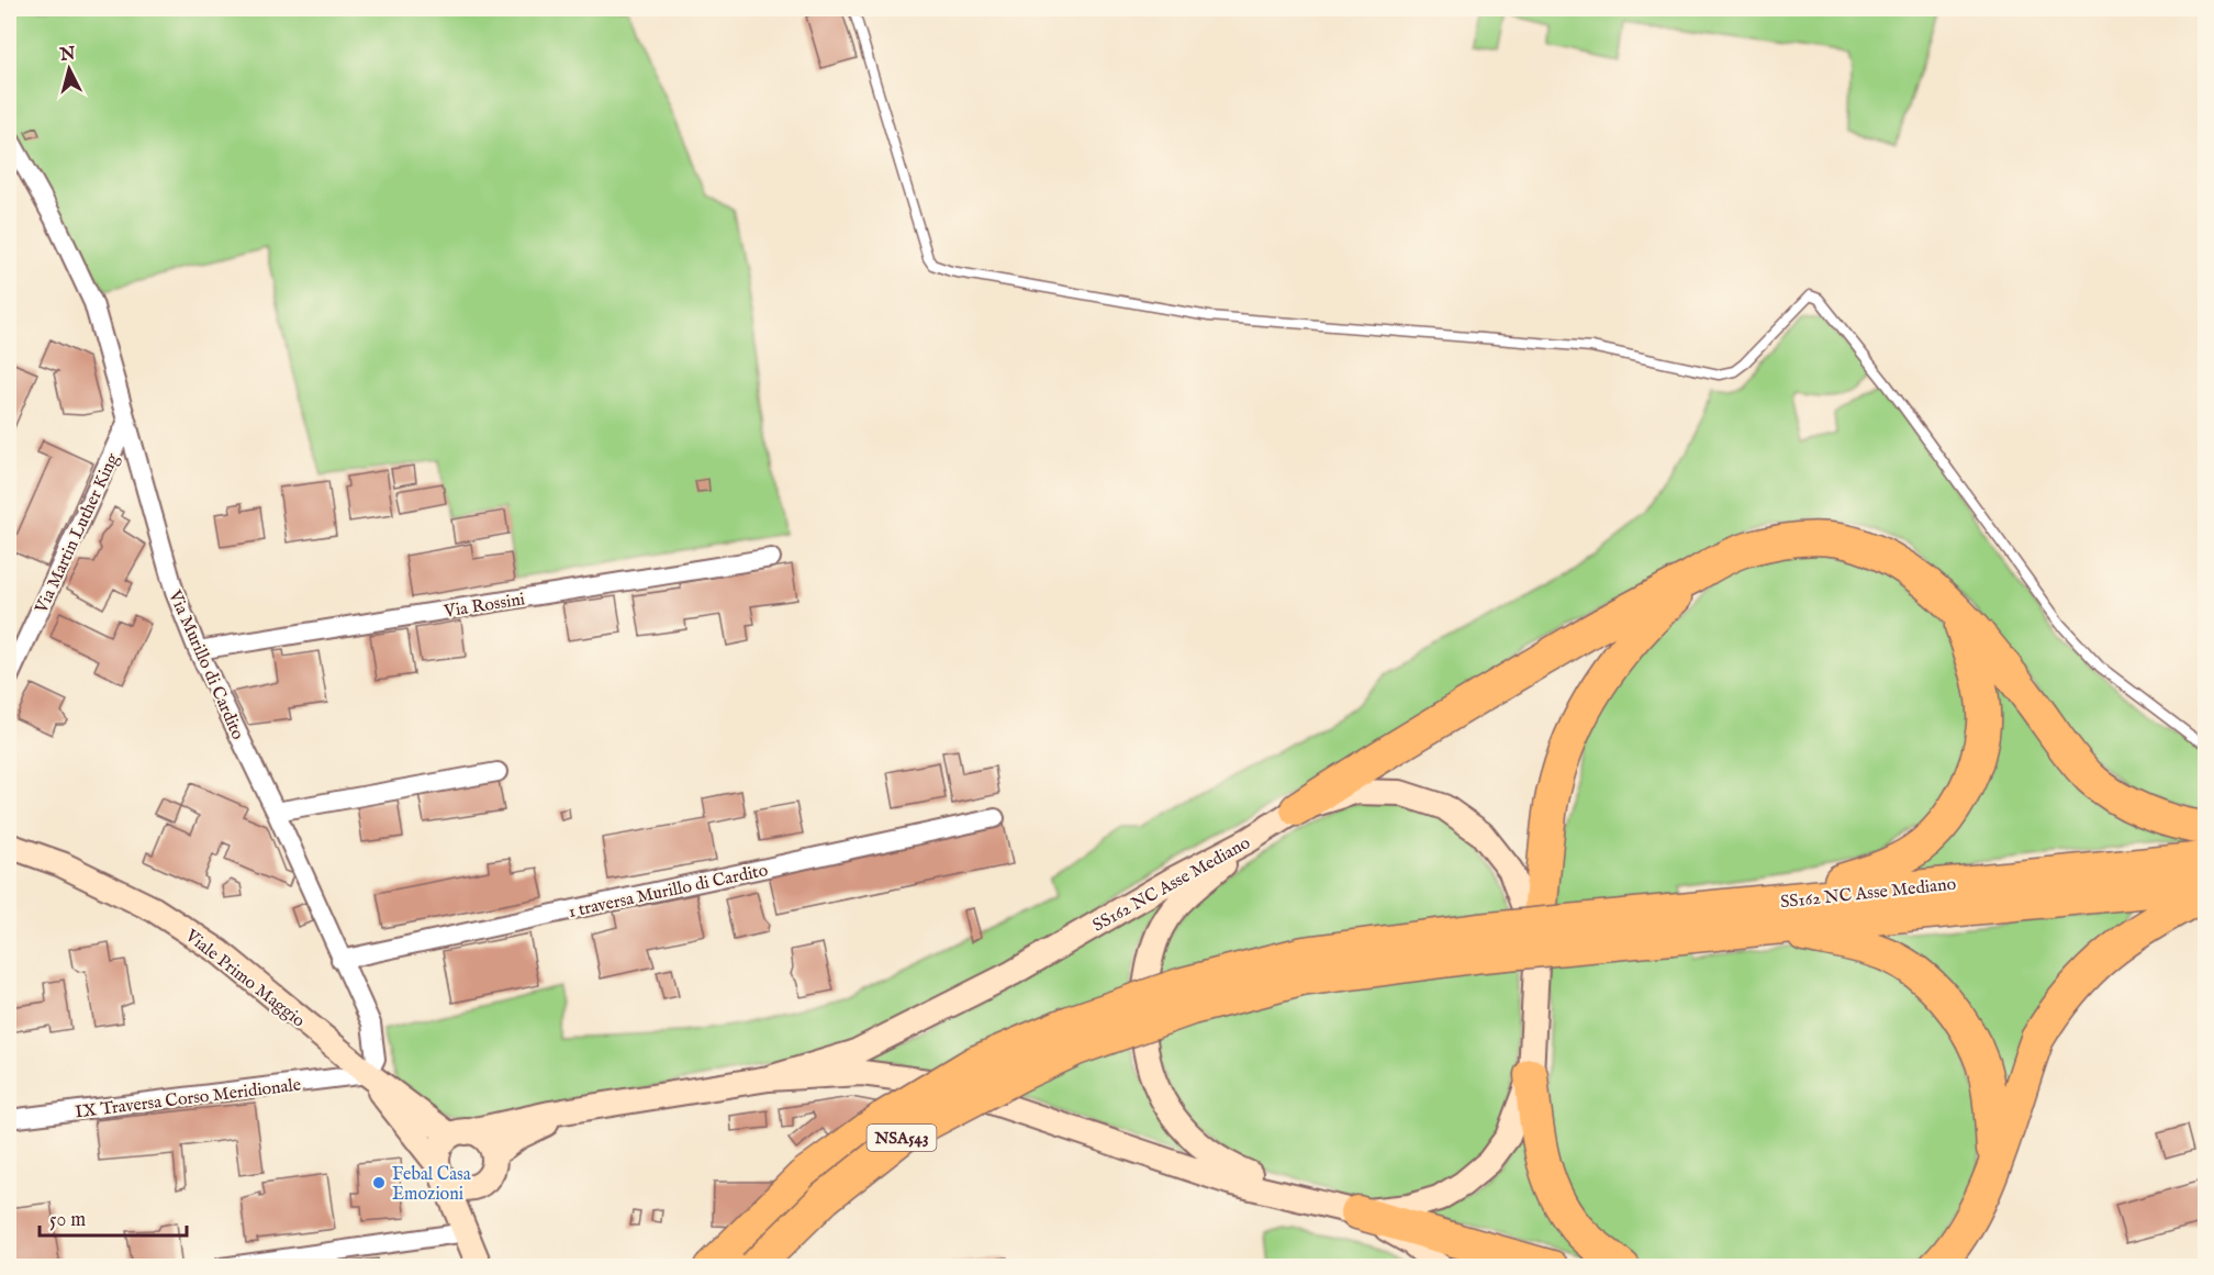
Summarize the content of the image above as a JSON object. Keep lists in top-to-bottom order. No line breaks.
{"streets":{"highway":["SS162 NC Asse Mediano","NSA543"],"street":["Via Martin Luther King","Via Rossini","Via Murillo di Cardito","1 traversa Murillo di Cardito","Viale Primo Maggio","IX Traversa Corso Meridionale"]},"crossings":[["Via Martin Luther King","Via Murillo di Cardito"],["Via Rossini","Via Murillo di Cardito"],["Via Murillo di Cardito","1 traversa Murillo di Cardito"],["Via Murillo di Cardito","Viale Primo Maggio"],["Via Murillo di Cardito","IX Traversa Corso Meridionale"],["SS162 NC Asse Mediano","Viale Primo Maggio"],["Viale Primo Maggio","IX Traversa Corso Meridionale"]],"places":["Febal Casa Emozioni"],"scale_bar":"50 m","north":"top"}
